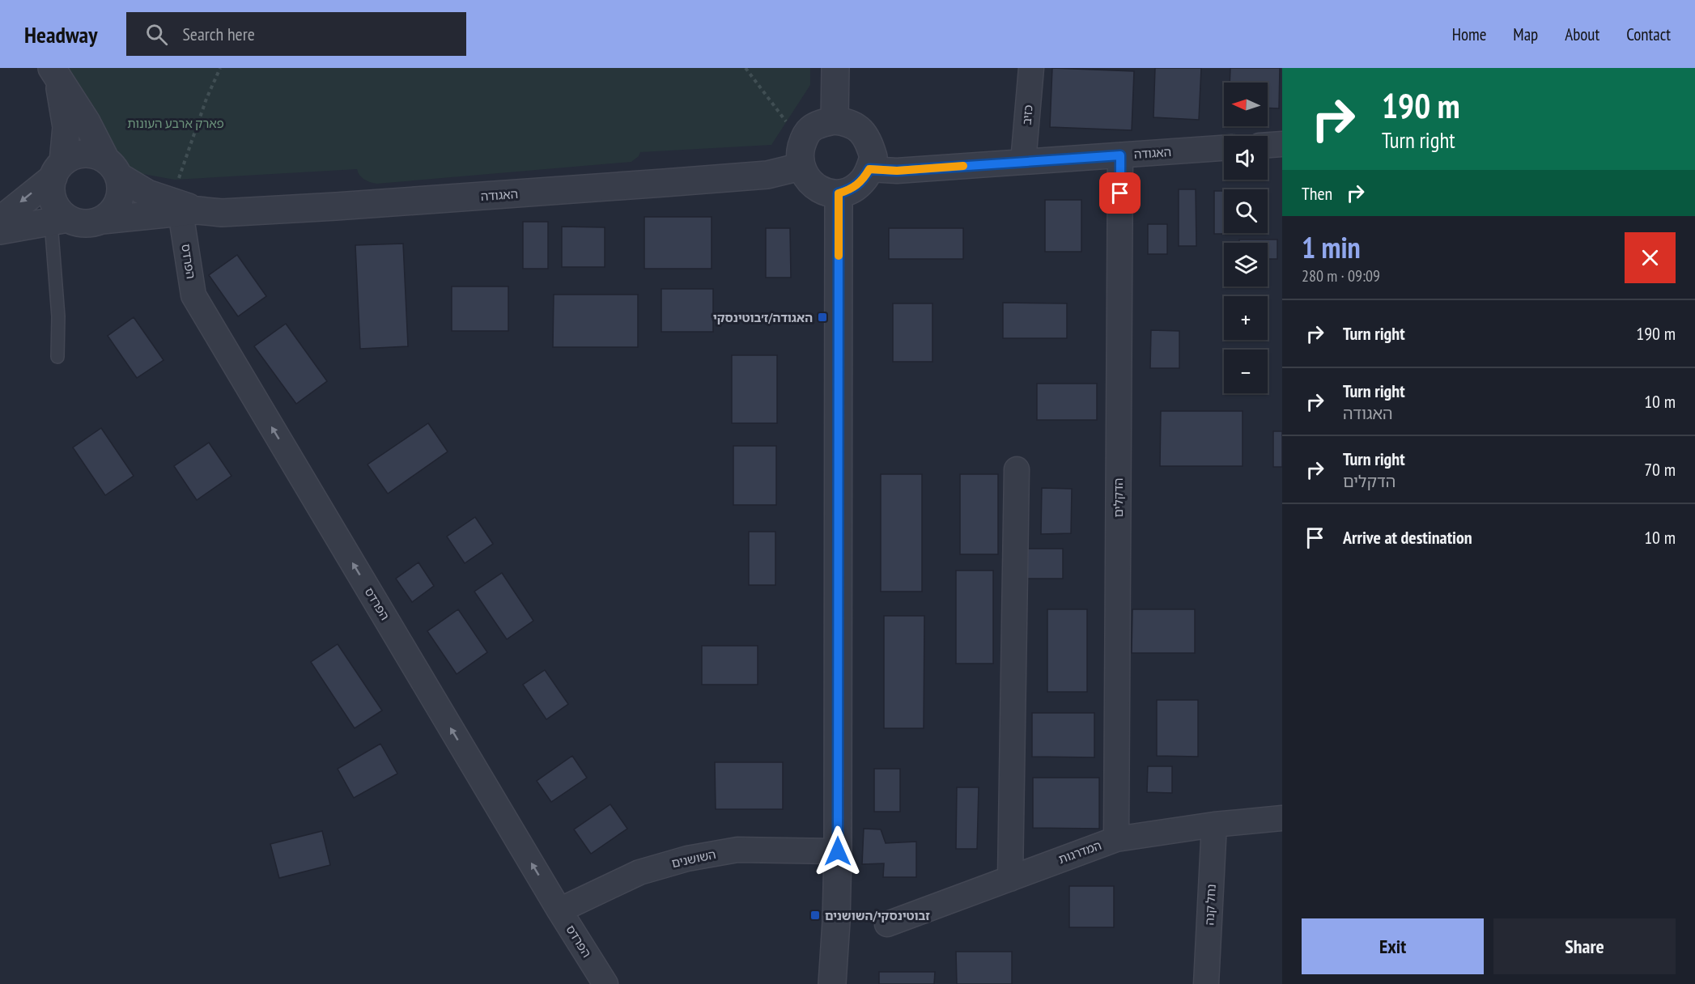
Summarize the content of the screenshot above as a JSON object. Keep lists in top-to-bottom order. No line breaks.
{"streets":{"street":["כזיב","האגודה","הפרדס","הדקלים","המדרגות","השושנים","נחל קנה"]},"crossings":[["כזיב","האגודה"],["האגודה","הפרדס"],["האגודה","הדקלים"],["הפרדס","השושנים"],["הדקלים","המדרגות"],["המדרגות","נחל קנה"]],"one_way":["הפרדס"],"parks":["פארק ארבע העונות"],"places":{"transit":["האגודה/ז׳בוטינסקי","זבוטינסקי/השושנים"]},"north":"left","page":{"header":"Headway","search":"Search here","nav":["Home","Map","About","Contact"],"turn":["190 m","Turn right"],"map_buttons":["+","−"],"then":"Then","heading":["1 min","280 m · 09:09"],"list":[{"name":"Turn right","value":"190 m"},{"name":"Turn right","note":"האגודה","value":"10 m"},{"name":"Turn right","note":"הדקלים","value":"70 m"},{"name":"Arrive at destination","value":"10 m"}],"buttons":["Exit","Share"]}}
